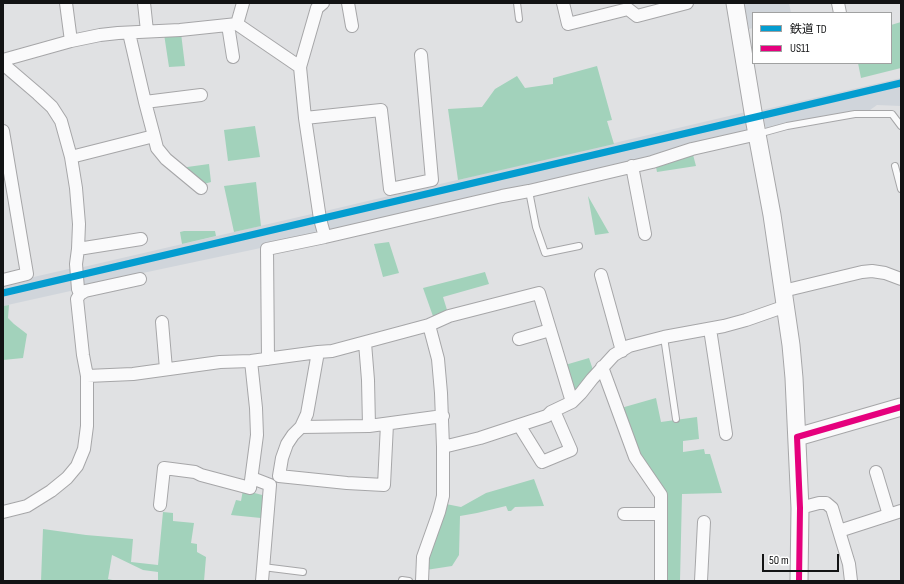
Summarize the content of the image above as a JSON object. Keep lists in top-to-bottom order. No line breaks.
{"lines":["rail line TD","transit line US11"],"legend":["鉄道 TD","US11"],"scale_bar":"50 m"}
